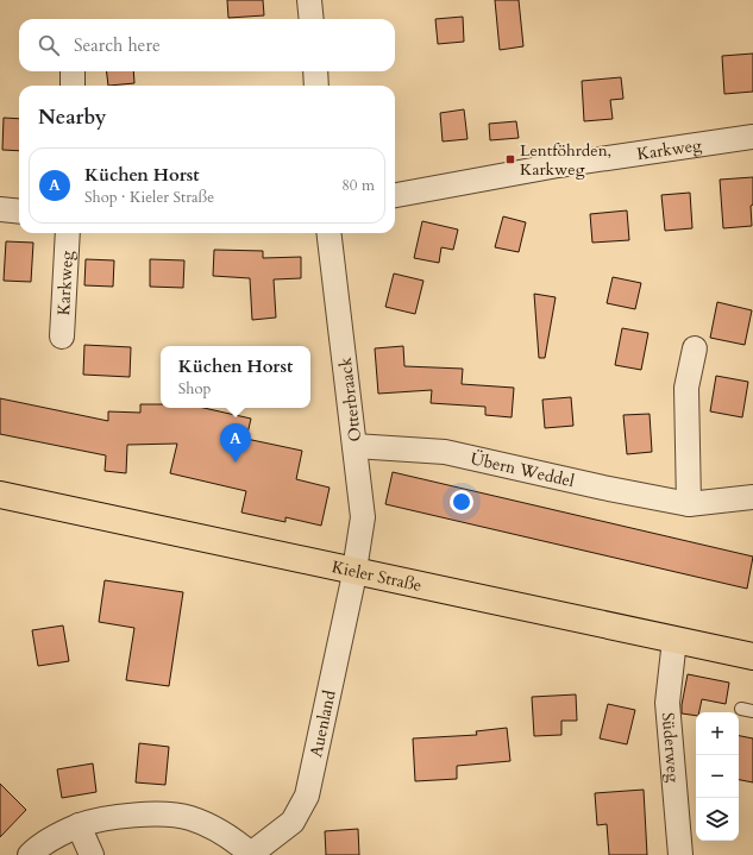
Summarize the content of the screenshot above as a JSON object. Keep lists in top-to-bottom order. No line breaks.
{"streets":{"main road":["Kieler Straße"],"street":["Karkweg","Otterbraack","Übern Weddel","Auenland","Süderweg"]},"crossings":[["Otterbraack","Übern Weddel"],["Otterbraack","Kieler Straße"],["Otterbraack","Auenland"],["Kieler Straße","Auenland"],["Kieler Straße","Süderweg"]],"places":{"transit":["Lentföhrden, Karkweg"]},"page":{"search":"Search here","heading":"Nearby","list":[{"mark":"A","name":"Küchen Horst","note":"Shop · Kieler Straße","value":"80 m"}],"popup":["Küchen Horst","Shop"],"pins":"A","map_buttons":["+","−"]}}
